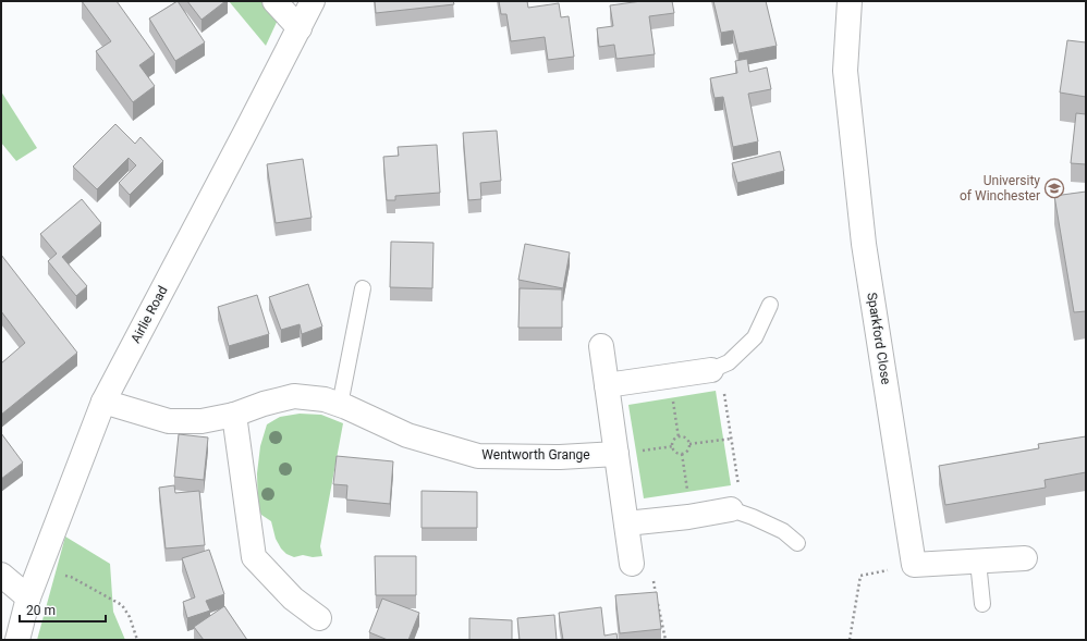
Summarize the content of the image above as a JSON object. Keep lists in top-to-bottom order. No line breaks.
{"streets":{"street":["Airlie Road","Sparkford Close","Wentworth Grange"]},"crossings":[["Airlie Road","Wentworth Grange"]],"places":{"school or university":["University of Winchester"]},"scale_bar":"20 m"}
